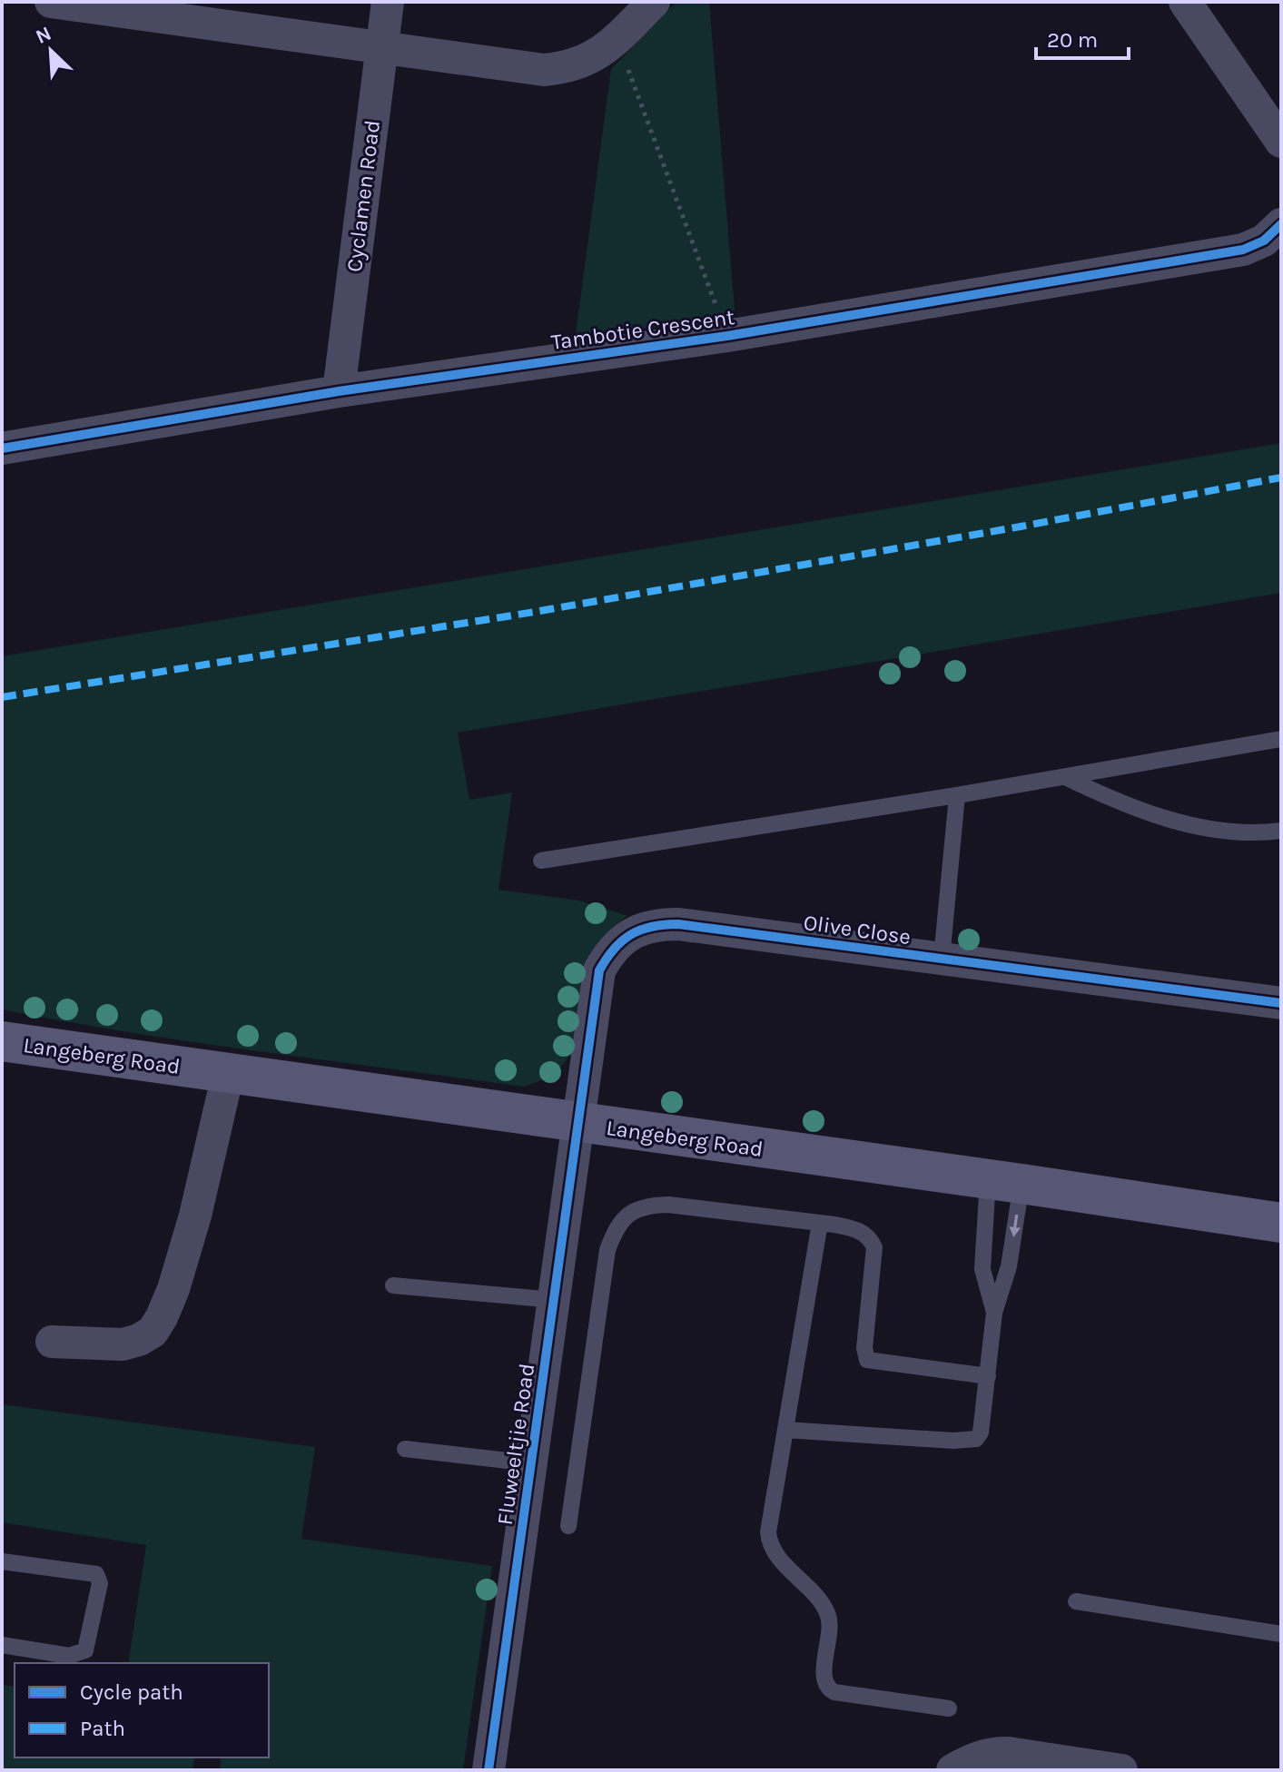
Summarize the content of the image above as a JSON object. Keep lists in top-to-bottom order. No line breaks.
{"streets":{"main road":["Langeberg Road"],"street":["Cyclamen Road","Tambotie Crescent","Olive Close","Fluweeltjie Road"]},"crossings":[["Cyclamen Road","Tambotie Crescent"],["Olive Close","Langeberg Road"],["Olive Close","Fluweeltjie Road"],["Langeberg Road","Fluweeltjie Road"]],"legend":["Cycle path","Path"],"scale_bar":"20 m","north":"top left"}
